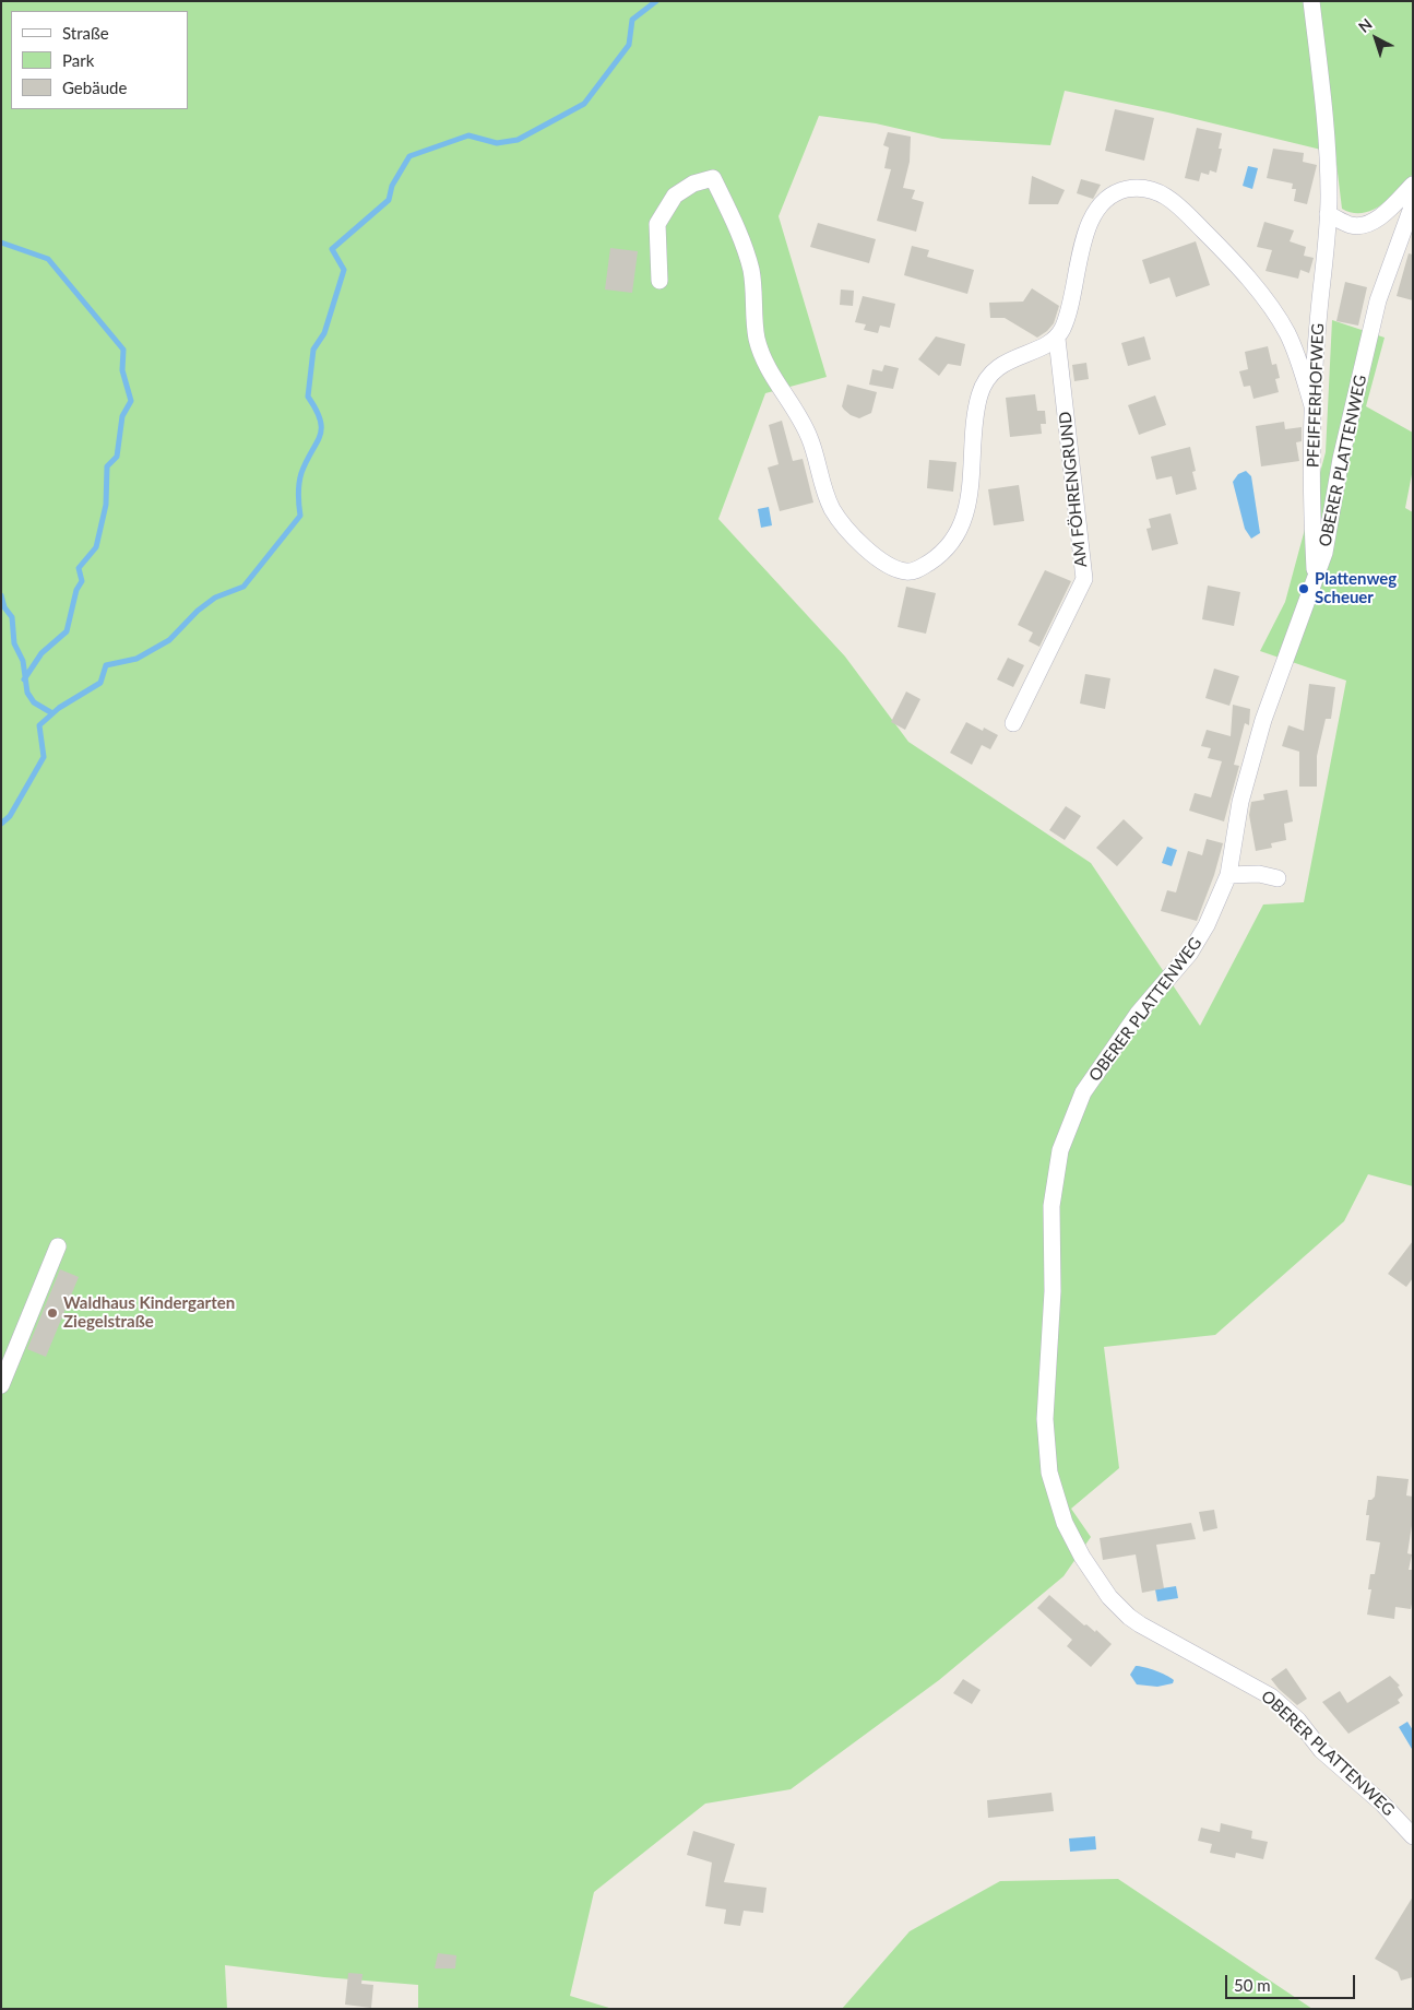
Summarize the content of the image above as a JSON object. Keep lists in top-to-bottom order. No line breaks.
{"streets":{"street":["PFEIFFERHOFWEG","OBERER PLATTENWEG","AM FÖHRENGRUND"]},"crossings":[["PFEIFFERHOFWEG","OBERER PLATTENWEG"],["PFEIFFERHOFWEG","AM FÖHRENGRUND"]],"places":["Plattenweg Scheuer","Waldhaus Kindergarten Ziegelstraße"],"legend":["Straße","Park","Gebäude"],"scale_bar":"50 m","north":"top left"}
